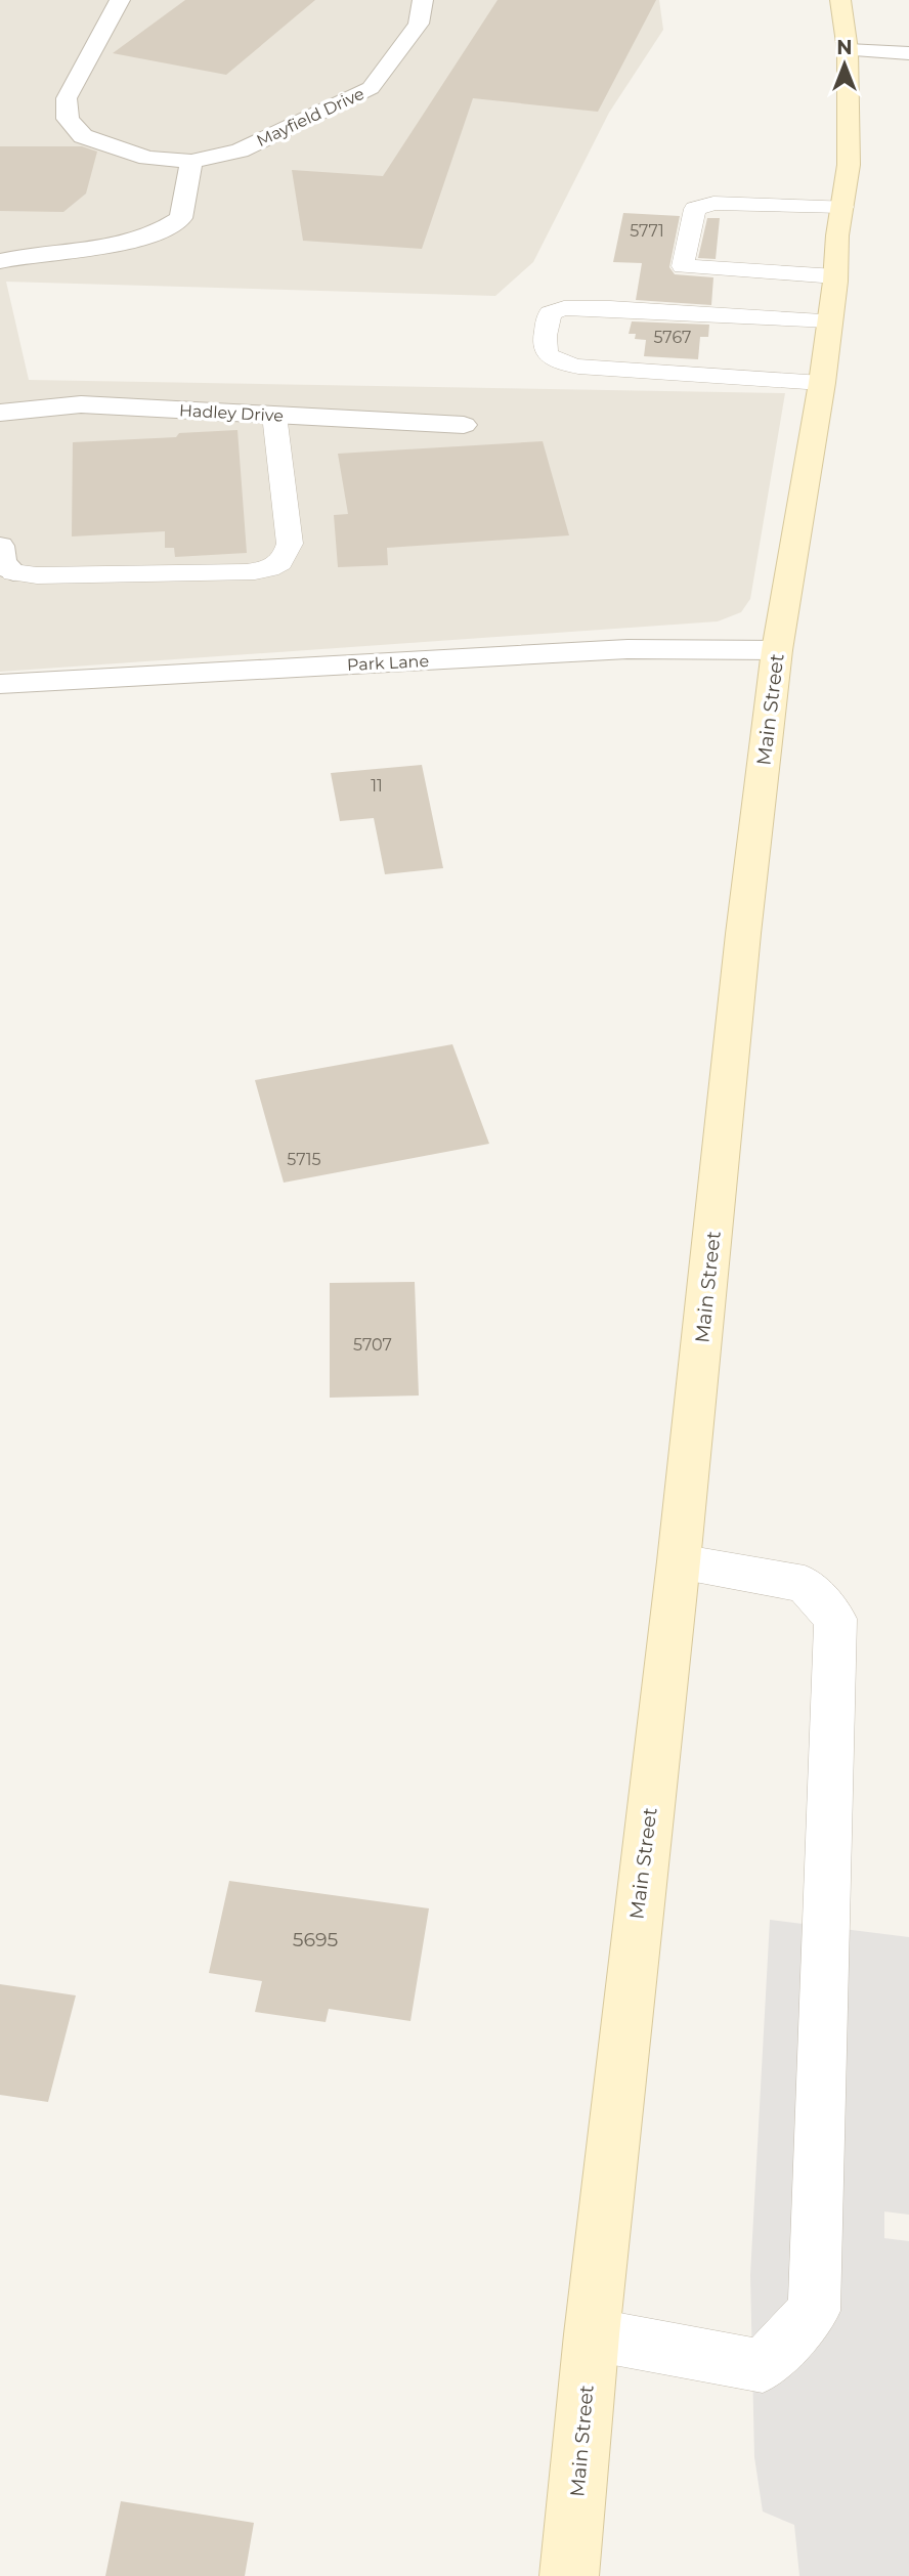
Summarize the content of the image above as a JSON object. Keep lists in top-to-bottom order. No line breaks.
{"streets":{"main road":["Main Street"],"street":["Mayfield Drive","Hadley Drive","Park Lane"]},"crossings":[["Park Lane","Main Street"]],"house_numbers":["5771","5767","11","5715","5707","5695"],"north":"top"}
